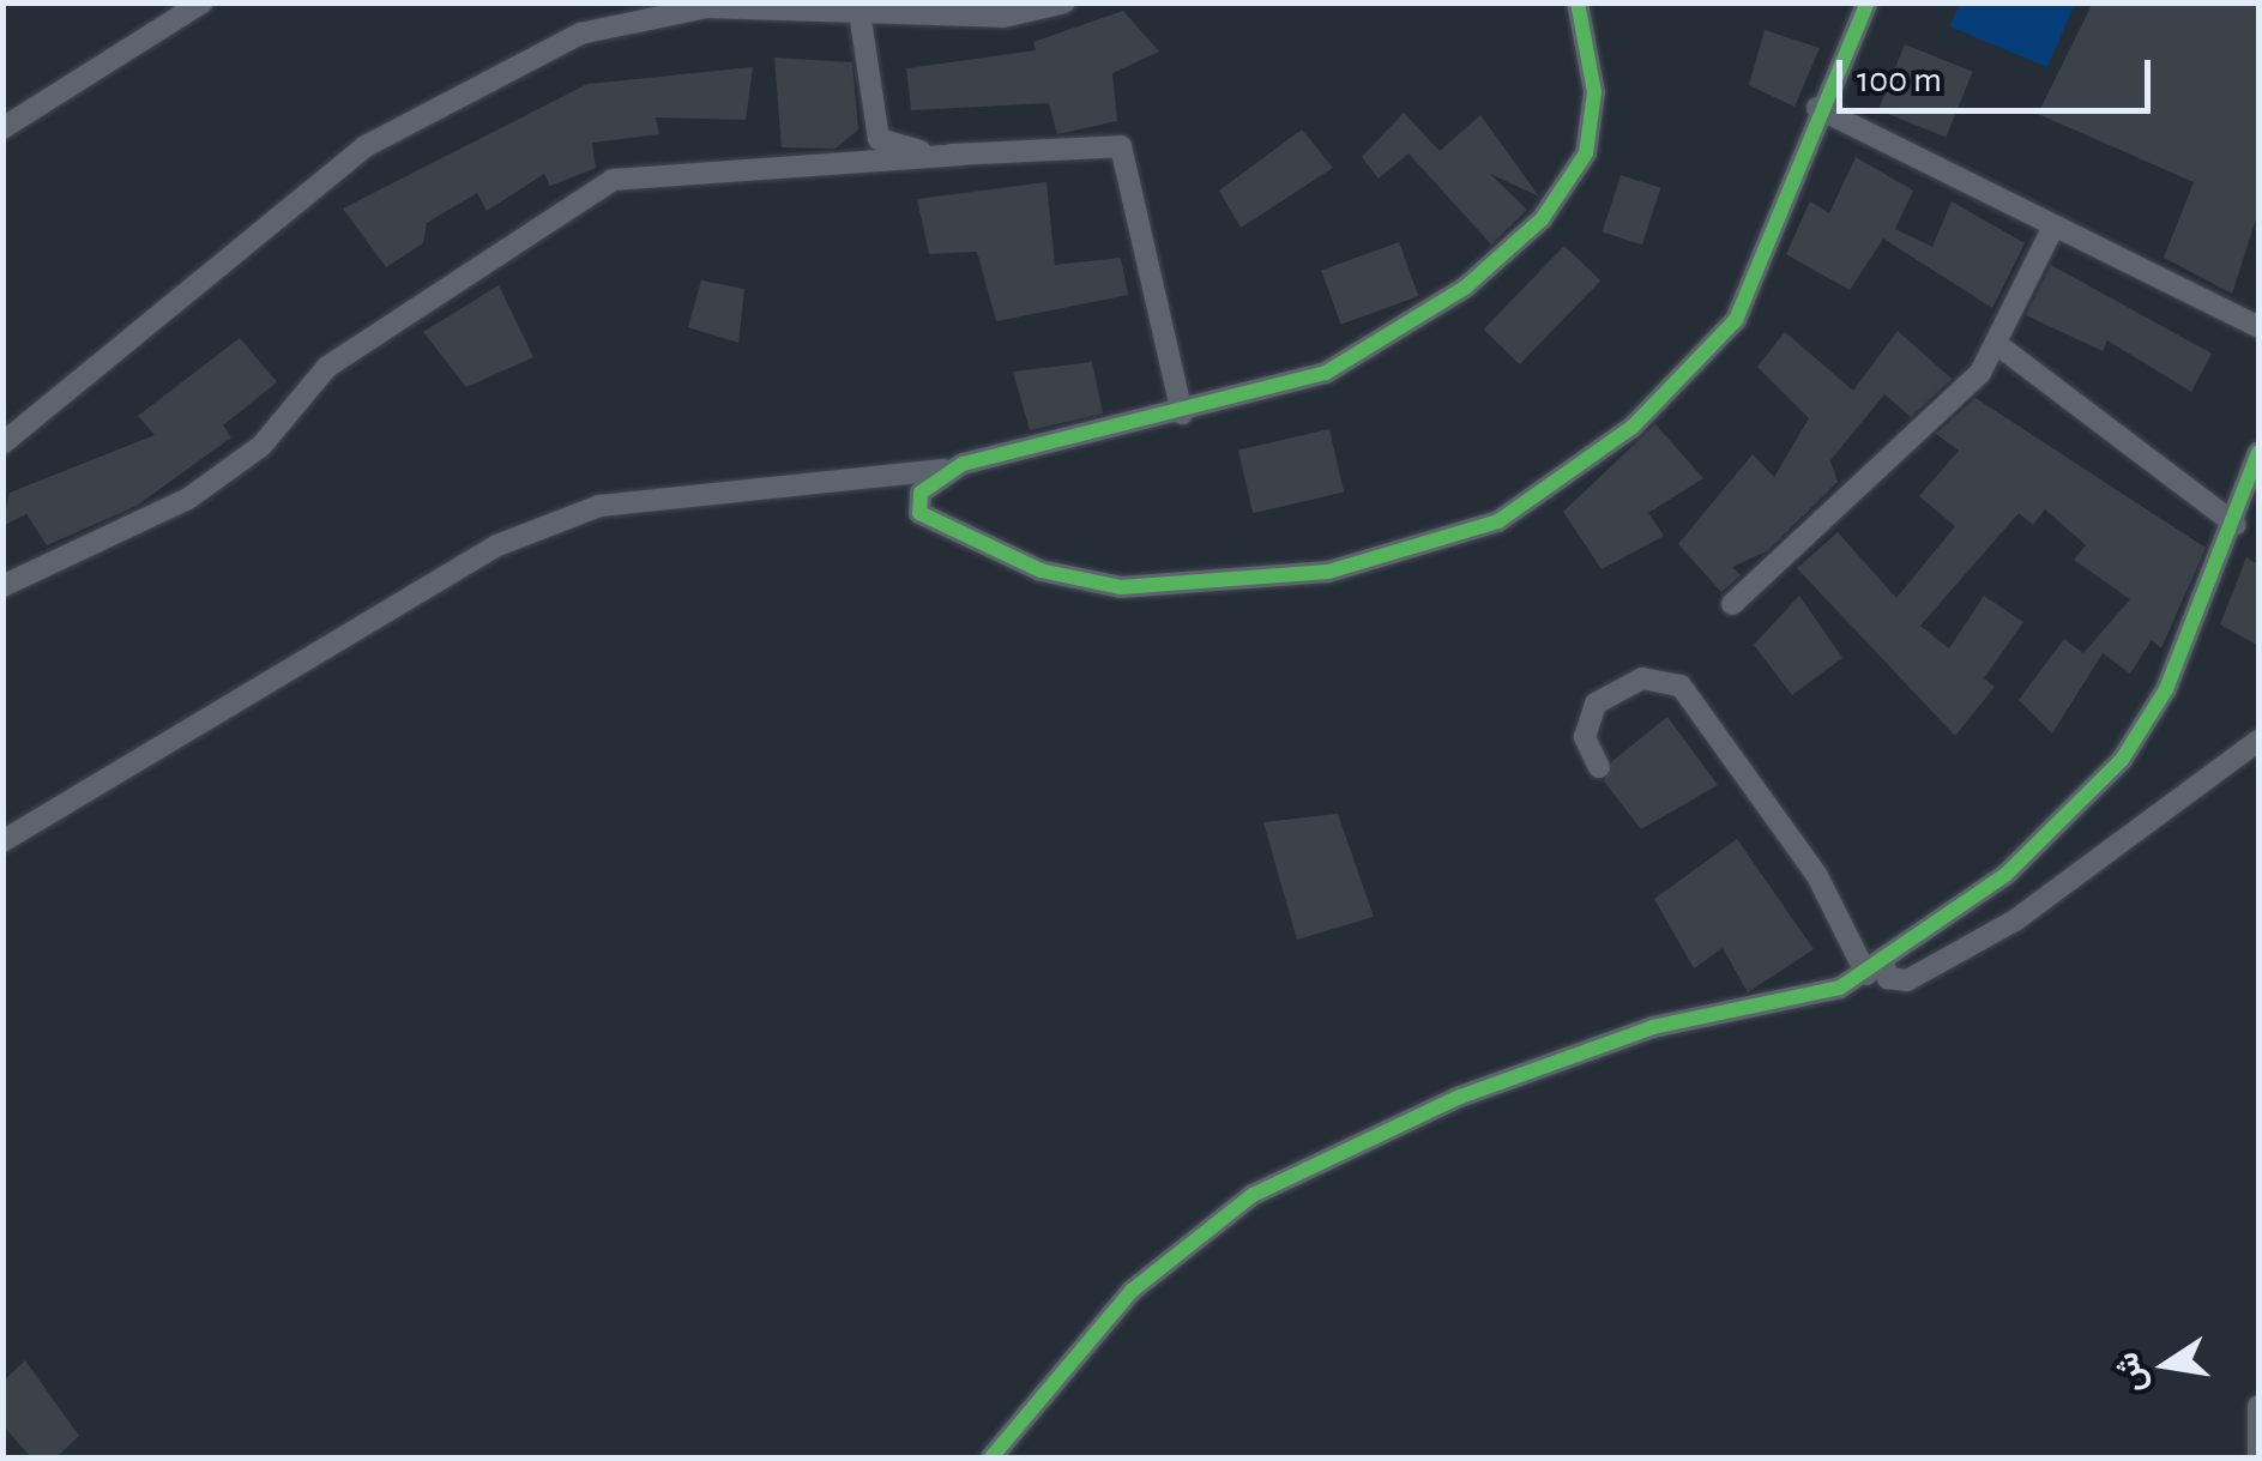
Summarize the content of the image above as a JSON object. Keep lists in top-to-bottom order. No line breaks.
{"scale_bar":"100 m","north":"left"}
